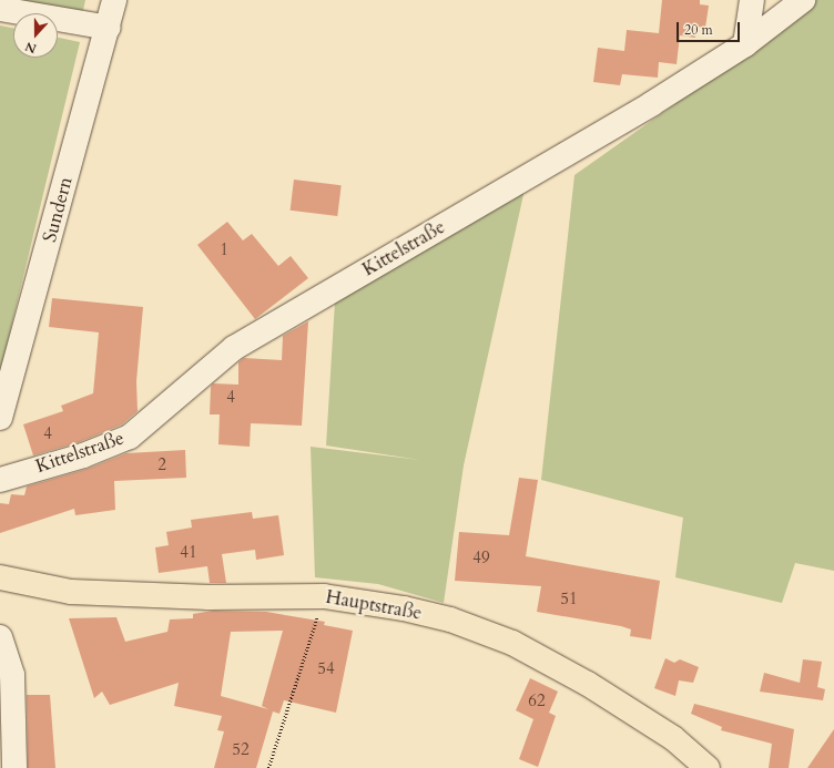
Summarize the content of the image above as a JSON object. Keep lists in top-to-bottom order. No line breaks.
{"streets":{"main road":["Hauptstraße"],"street":["Sundern","Kittelstraße"]},"house_numbers":["1","4","4","2","41","49","51","54","62","52"],"scale_bar":"20 m","north":"bottom"}
